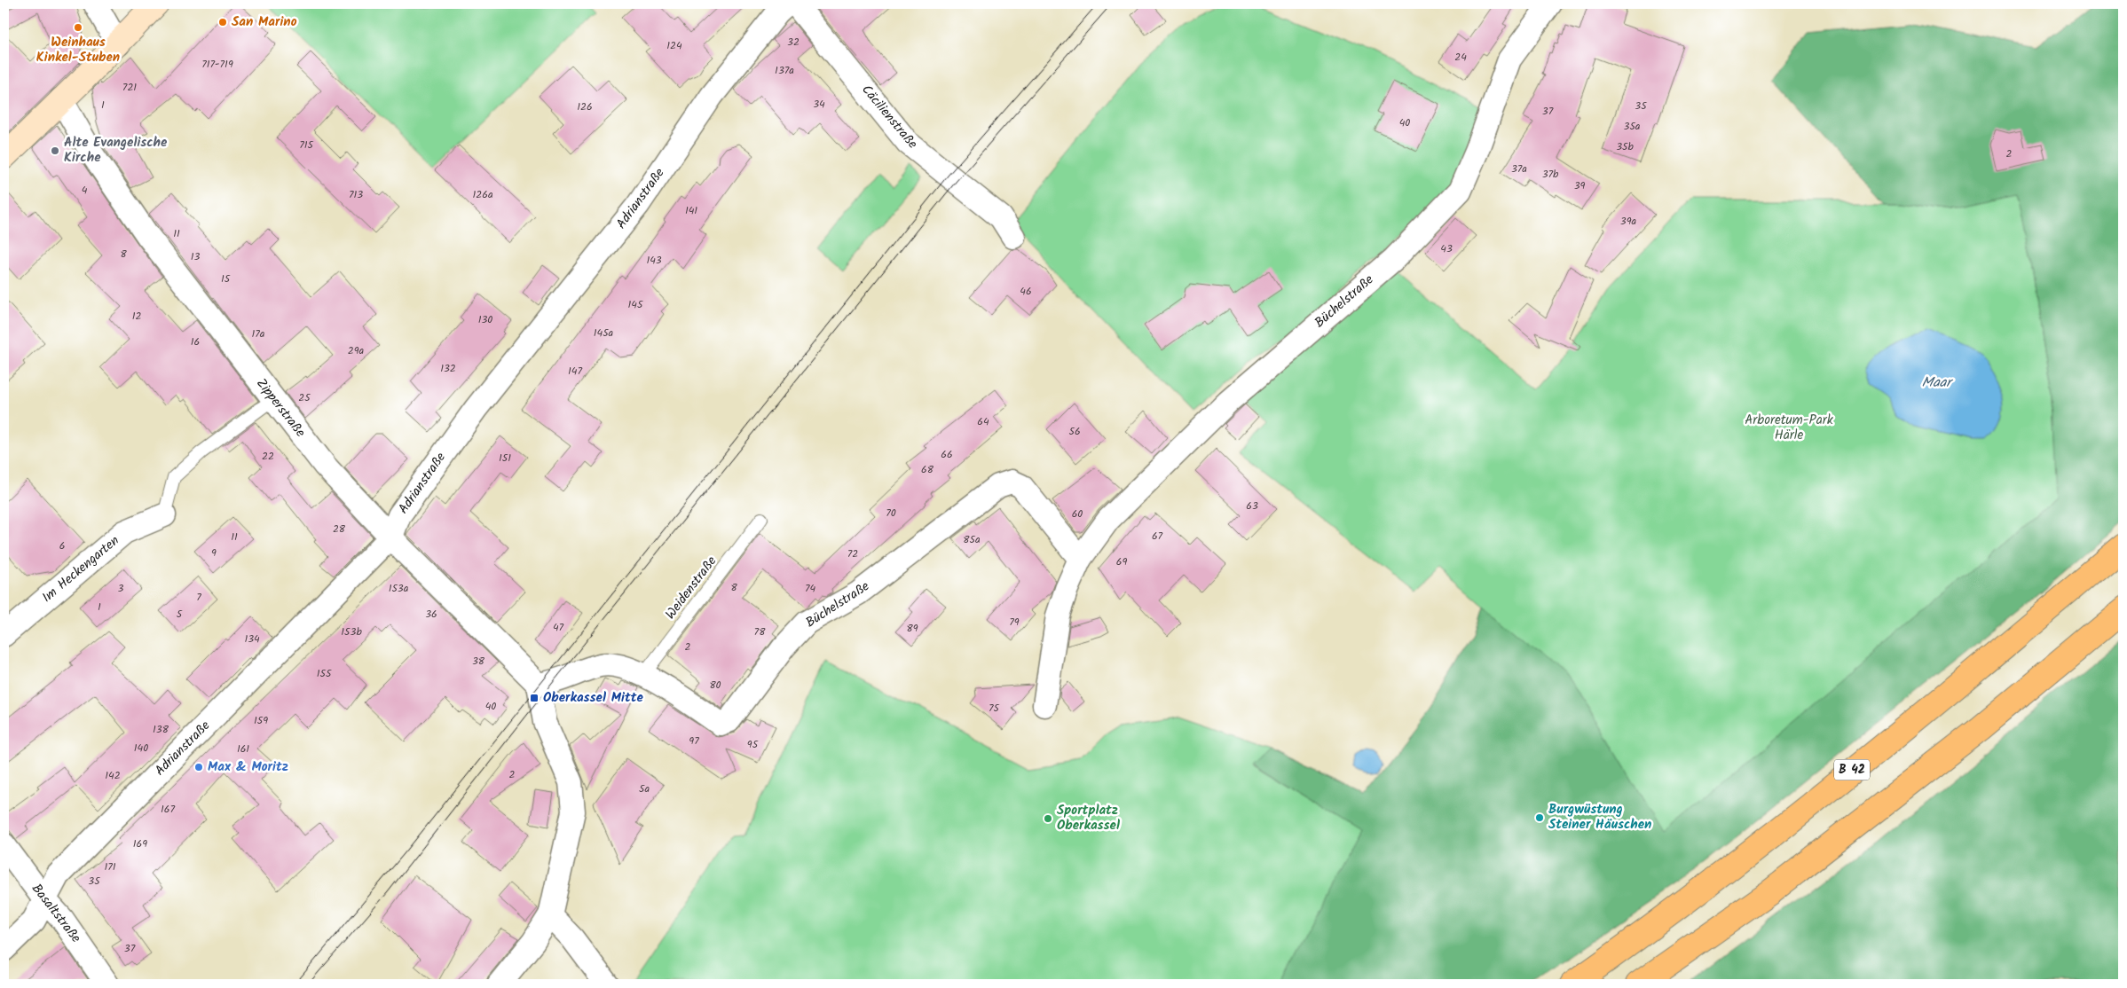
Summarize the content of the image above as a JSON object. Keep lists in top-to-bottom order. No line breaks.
{"streets":{"highway":["B 42"],"street":["Cäcilienstraße","Adrianstraße","Büchelstraße","Zipperstraße","Im Heckengarten","Basaltstraße"],"lane":["Weidenstraße"]},"crossings":[["Adrianstraße","Zipperstraße"],["Adrianstraße","Basaltstraße"],["Büchelstraße","Zipperstraße"],["Büchelstraße","Weidenstraße"]],"water":["Maar"],"parks":["Arboretum-Park Härle"],"places":{"other":["San Marino","Weinhaus Kinkel-Stuben","Alte Evangelische Kirche","Max & Moritz","Burgwüstung Steiner Häuschen","Sportplatz Oberkassel"],"transit":["Oberkassel Mitte"]},"house_numbers":["32","124","24","717-719","137a","721","34","1","35","126","37","40","35a","715","35b","2","37a","37b","39","4","713","126a","141","39a","11","43","8","13","143","15","46","145","12","130","145a","17a","16","29a","132","147","25","64","56","66","22","151","68","63","70","60","28","67","11","85a","6","9","72","69","8","3","153a","74","7","1","5","36","79","47","89","153b","78","134","2","38","155","80","40","75","159","138","97","95","140","161","2","142","5a","167","169","171","35","37"]}
